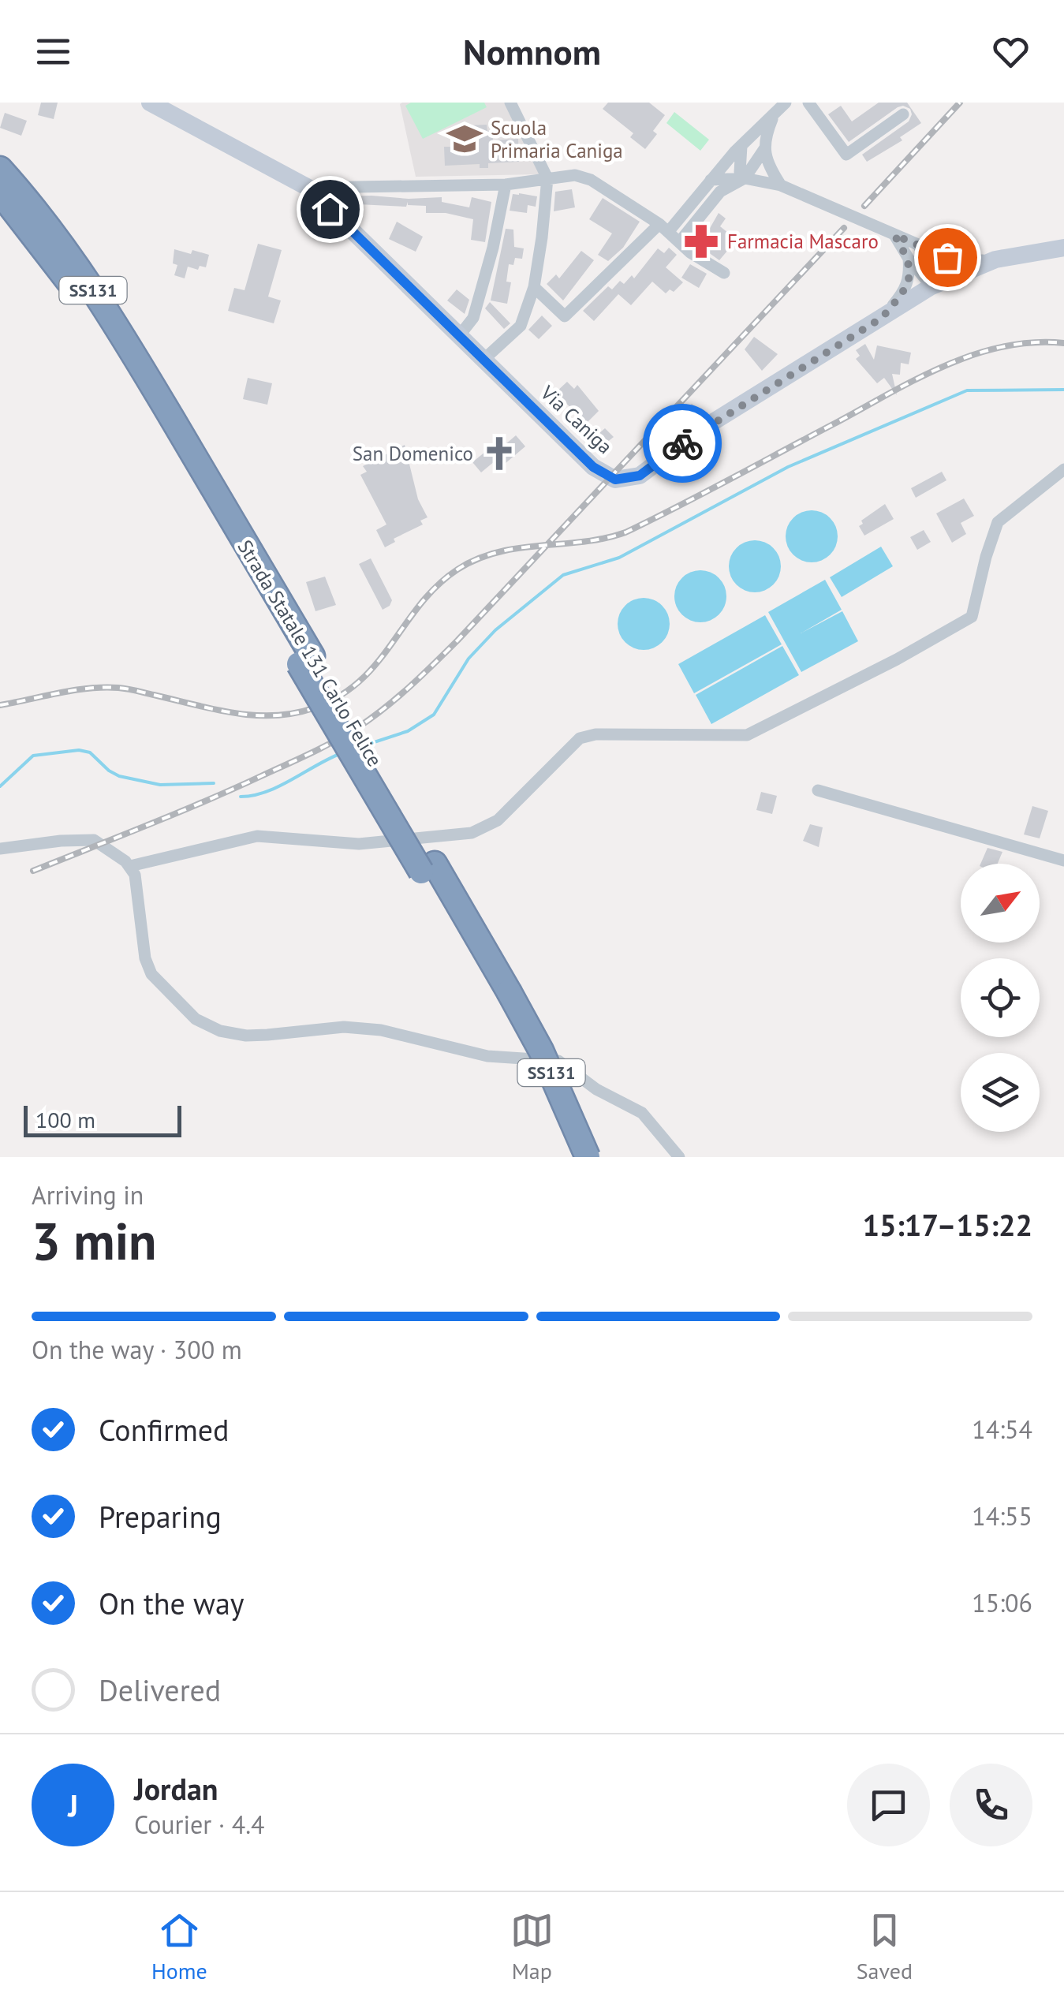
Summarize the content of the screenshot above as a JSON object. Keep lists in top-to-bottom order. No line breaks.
{"streets":{"highway":["SS131","Strada Statale 131 Carlo Felice"],"street":["Via Caniga"]},"places":{"school or university":["Scuola Primaria Caniga"],"pharmacy":["Farmacia Mascaro"],"church":["San Domenico"]},"scale_bar":"100 m","north":"top right","page":{"header":"Nomnom","scale":"100 m","heading":["3 min","Arriving in","15:17–15:22"],"panel":["Jordan","Courier · 4.4"],"bar":"On the way · 300 m","list":[["Confirmed","14:54"],["Preparing","14:55"],["On the way","15:06"],"Delivered"],"round":"J","tabs":["Home","Map","Saved"]}}
